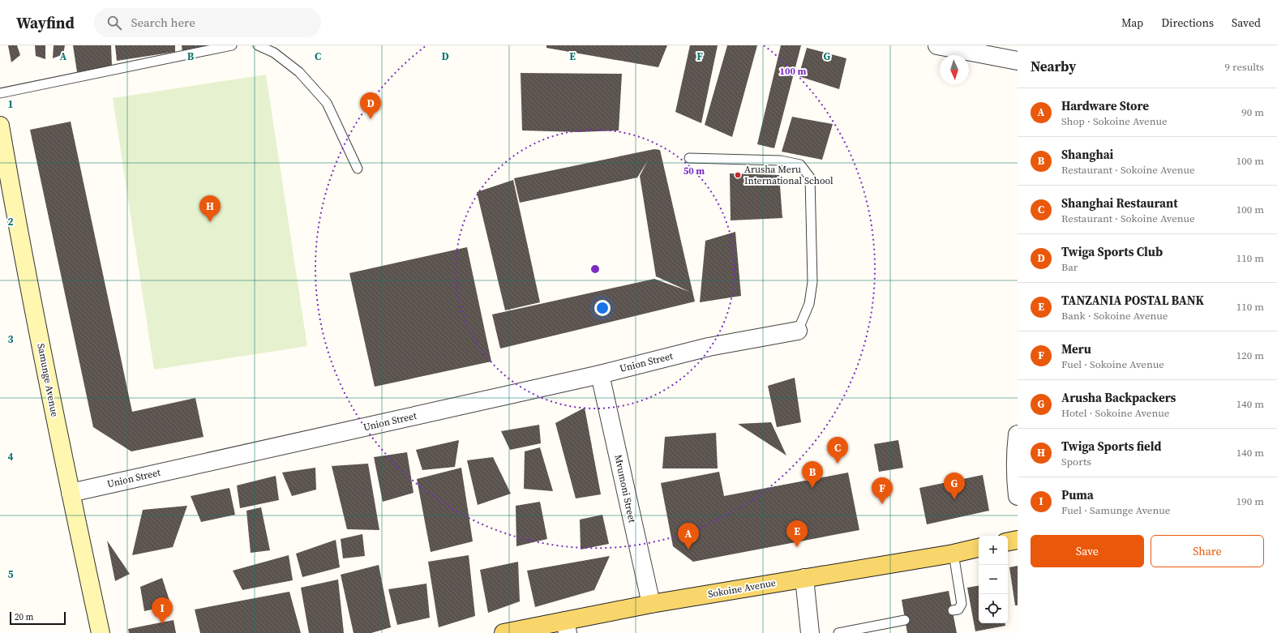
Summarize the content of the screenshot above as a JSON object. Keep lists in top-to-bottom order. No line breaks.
{"streets":{"main road":["Sokoine Avenue"],"street":["Union Street","Samunge Avenue","Mvumoni Street"]},"crossings":[["Union Street","Samunge Avenue"],["Union Street","Mvumoni Street"],["Mvumoni Street","Sokoine Avenue"]],"places":["Arusha Meru International School"],"scale_bar":"20 m","north":"bottom","page":{"header":"Wayfind","search":"Search here","nav":["Map","Directions","Saved"],"heading":["Nearby","9 results"],"list":[{"mark":"A","name":"Hardware Store","note":"Shop · Sokoine Avenue","value":"90 m"},{"mark":"B","name":"Shanghai","note":"Restaurant · Sokoine Avenue","value":"100 m"},{"mark":"C","name":"Shanghai Restaurant","note":"Restaurant · Sokoine Avenue","value":"100 m"},{"mark":"D","name":"Twiga Sports Club","note":"Bar","value":"110 m"},{"mark":"E","name":"TANZANIA POSTAL BANK","note":"Bank · Sokoine Avenue","value":"110 m"},{"mark":"F","name":"Meru","note":"Fuel · Sokoine Avenue","value":"120 m"},{"mark":"G","name":"Arusha Backpackers","note":"Hotel · Sokoine Avenue","value":"140 m"},{"mark":"H","name":"Twiga Sports field","note":"Sports","value":"140 m"},{"mark":"I","name":"Puma","note":"Fuel · Samunge Avenue","value":"190 m"}],"pins":["D","H","C","B","G","F","E","A","I"],"buttons":["Save","Share"],"map_buttons":["+","−"],"scale":"20 m"},"grid":{"columns":["A","B","C","D","E","F","G"],"rows":["1","2","3","4","5"]},"rings":["100 m","50 m"]}
